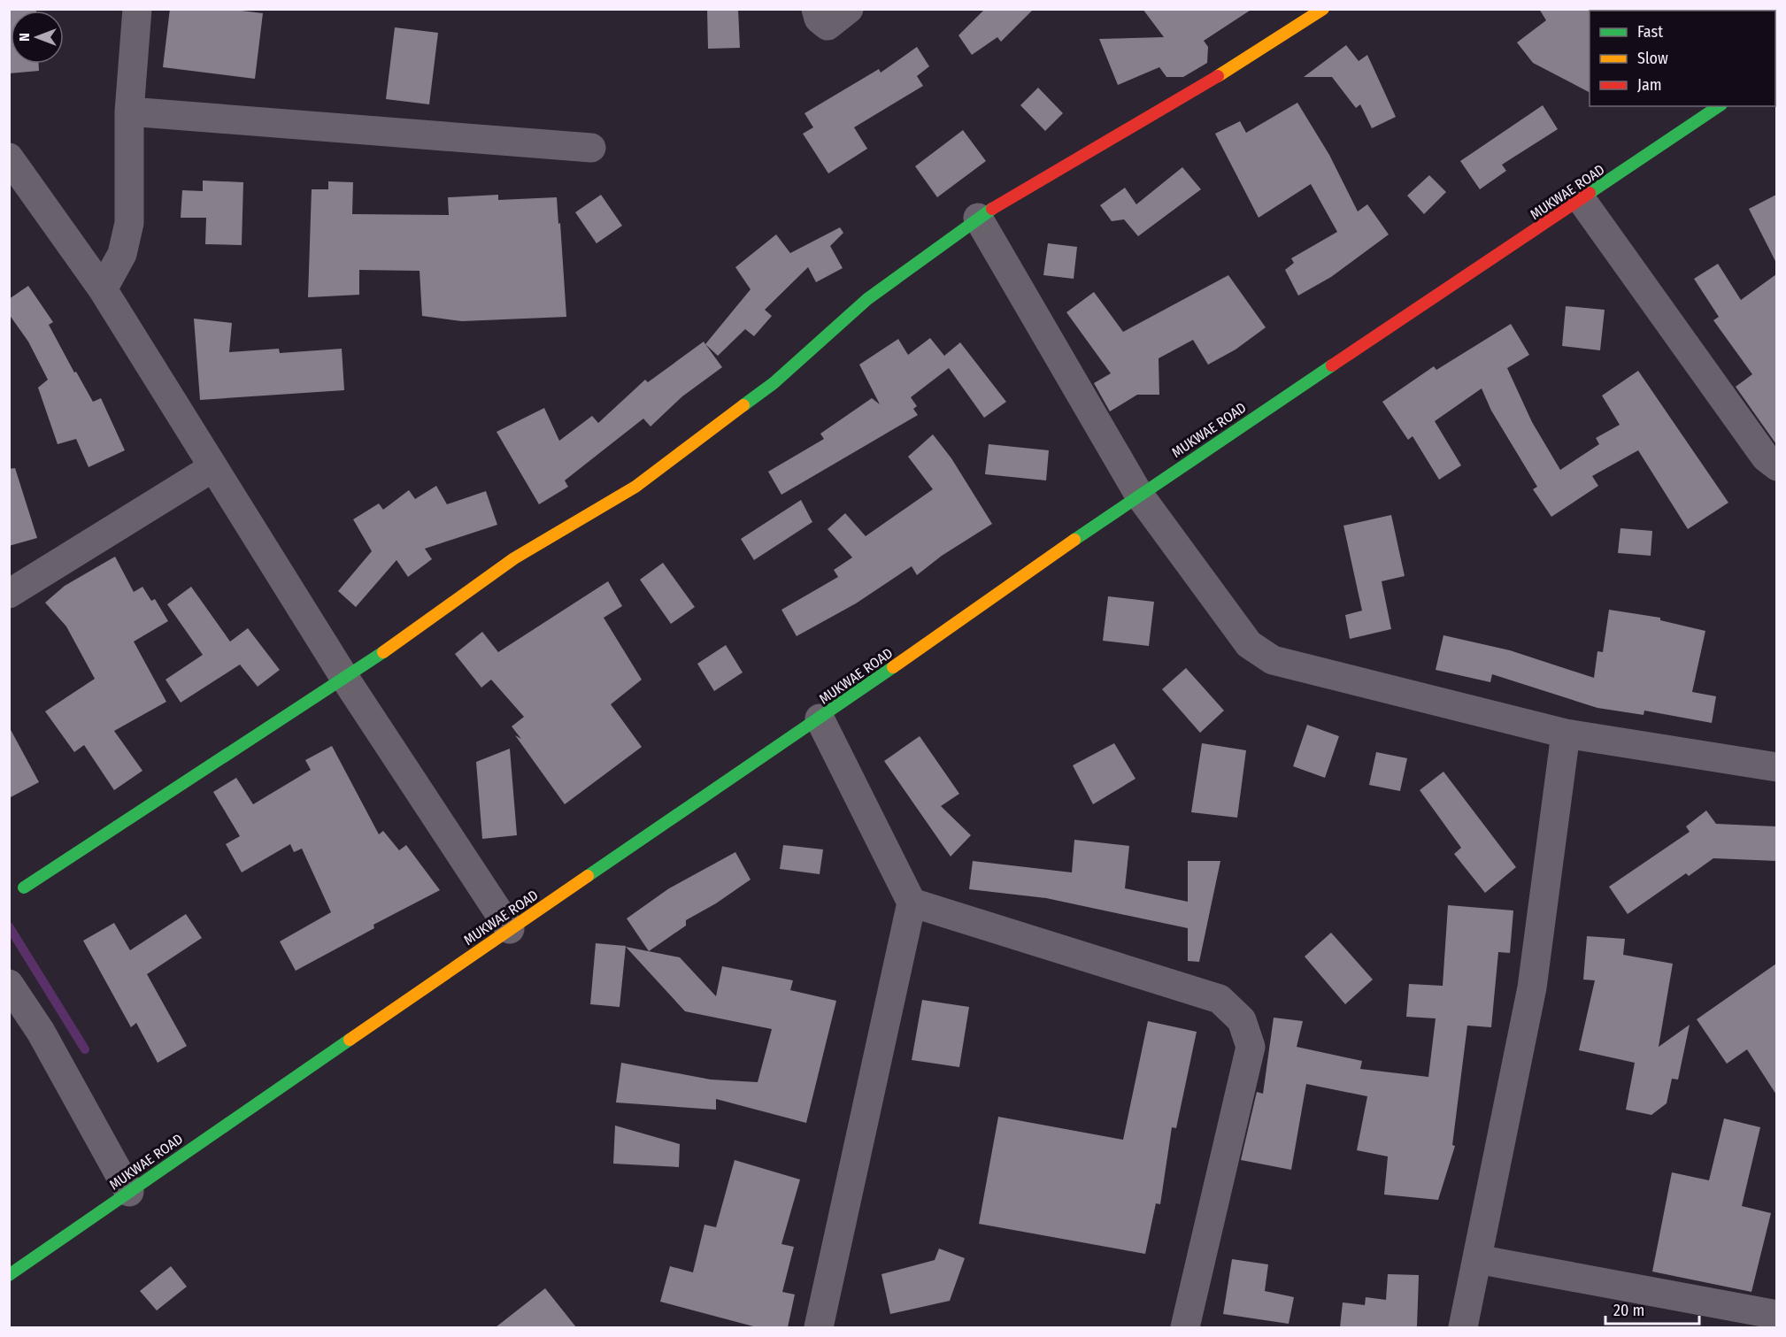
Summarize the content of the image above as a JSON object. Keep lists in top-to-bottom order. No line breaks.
{"streets":{"street":["MUKWAE ROAD"]},"legend":["Fast","Slow","Jam"],"scale_bar":"20 m","north":"left"}
